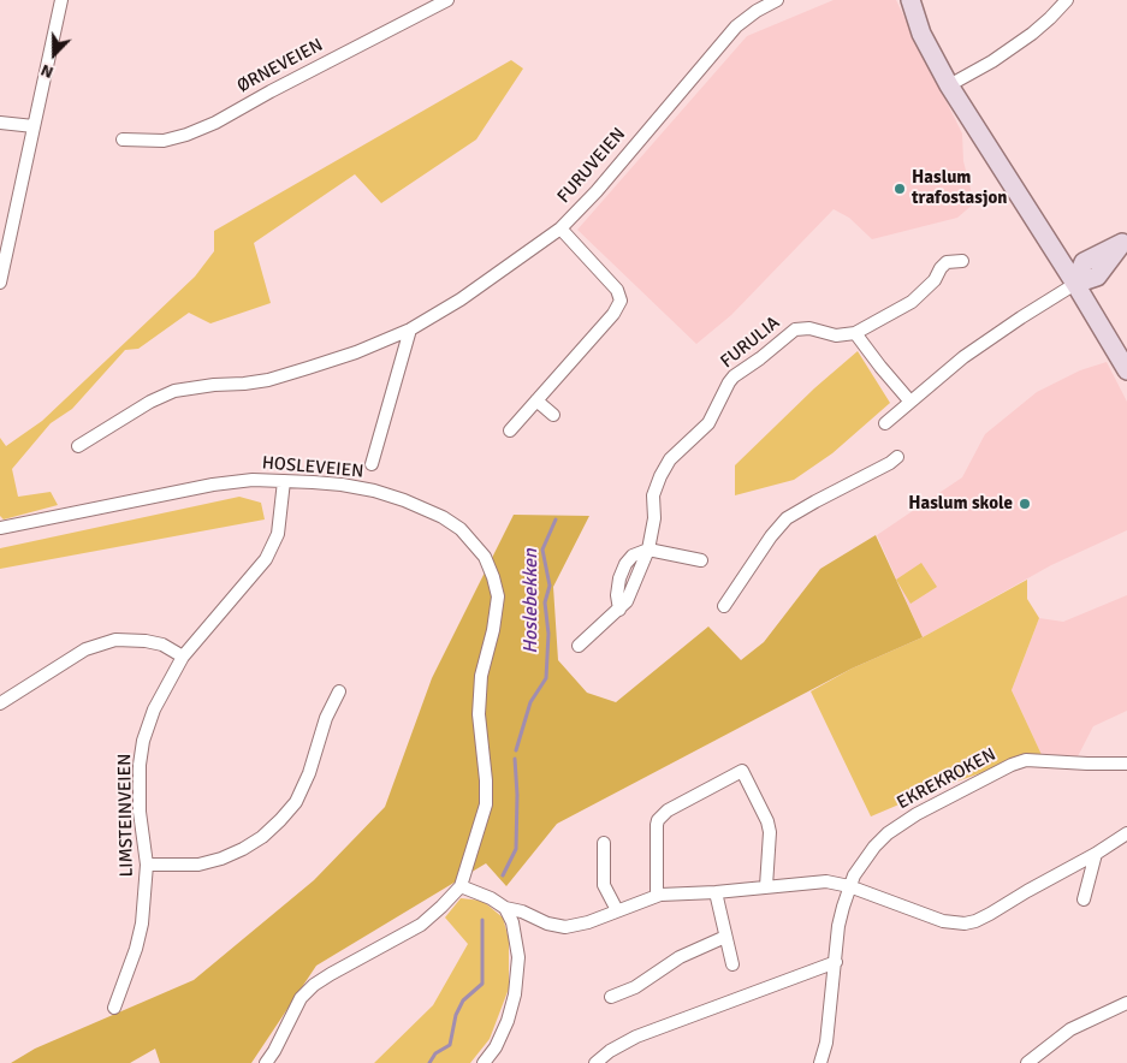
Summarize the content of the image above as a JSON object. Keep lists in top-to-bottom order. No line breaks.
{"streets":{"street":["ØRNEVEIEN","FURUVEIEN","FURULIA","HOSLEVEIEN","EKREKROKEN","LIMSTEINVEIEN"]},"crossings":[["HOSLEVEIEN","LIMSTEINVEIEN"]],"water":["Hoslebekken"],"places":["Haslum trafostasjon","Haslum skole"],"north":"bottom"}
